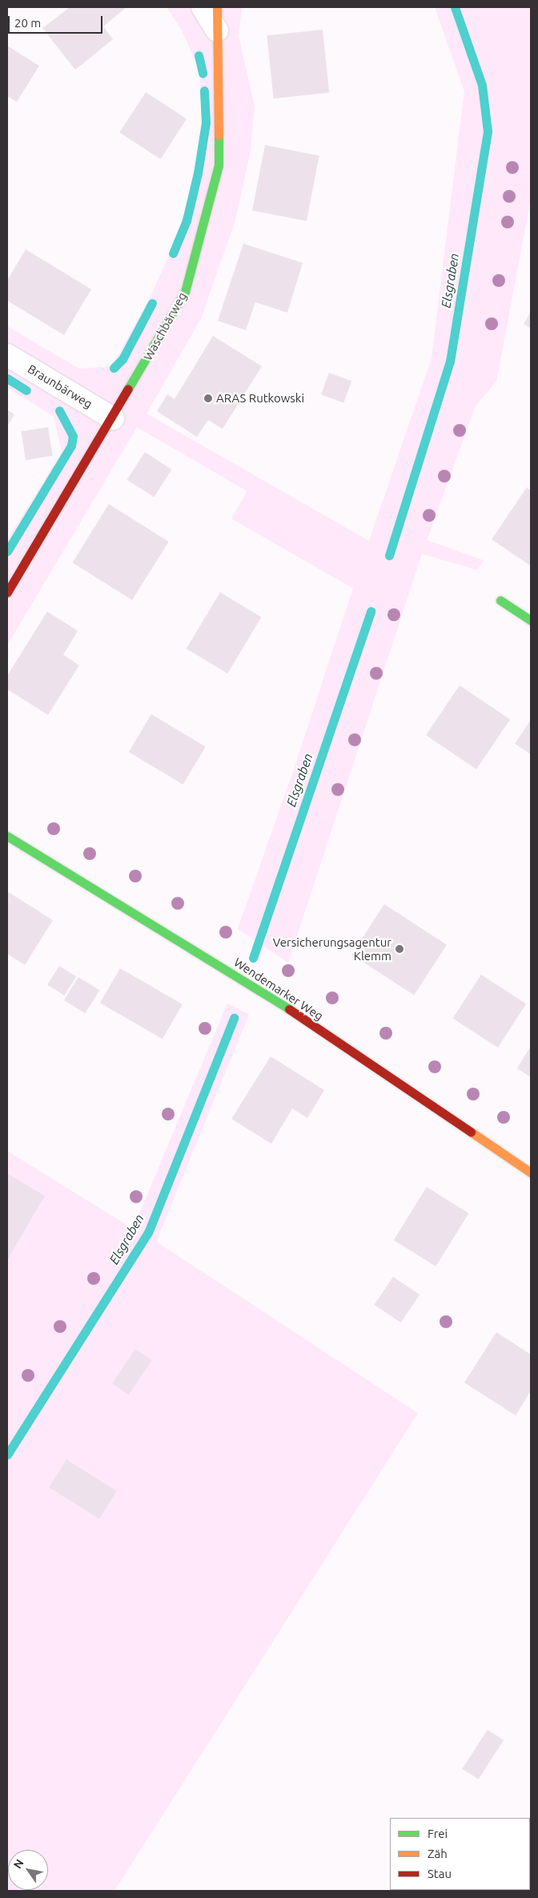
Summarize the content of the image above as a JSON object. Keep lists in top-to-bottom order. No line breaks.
{"streets":{"street":["Waschbärweg","Braunbärweg","Wendemarker Weg"]},"crossings":[["Waschbärweg","Braunbärweg"]],"water":["Elsgraben"],"places":["ARAS Rutkowski","Versicherungsagentur Klemm"],"legend":["Frei","Zäh","Stau"],"scale_bar":"20 m","north":"top left"}
